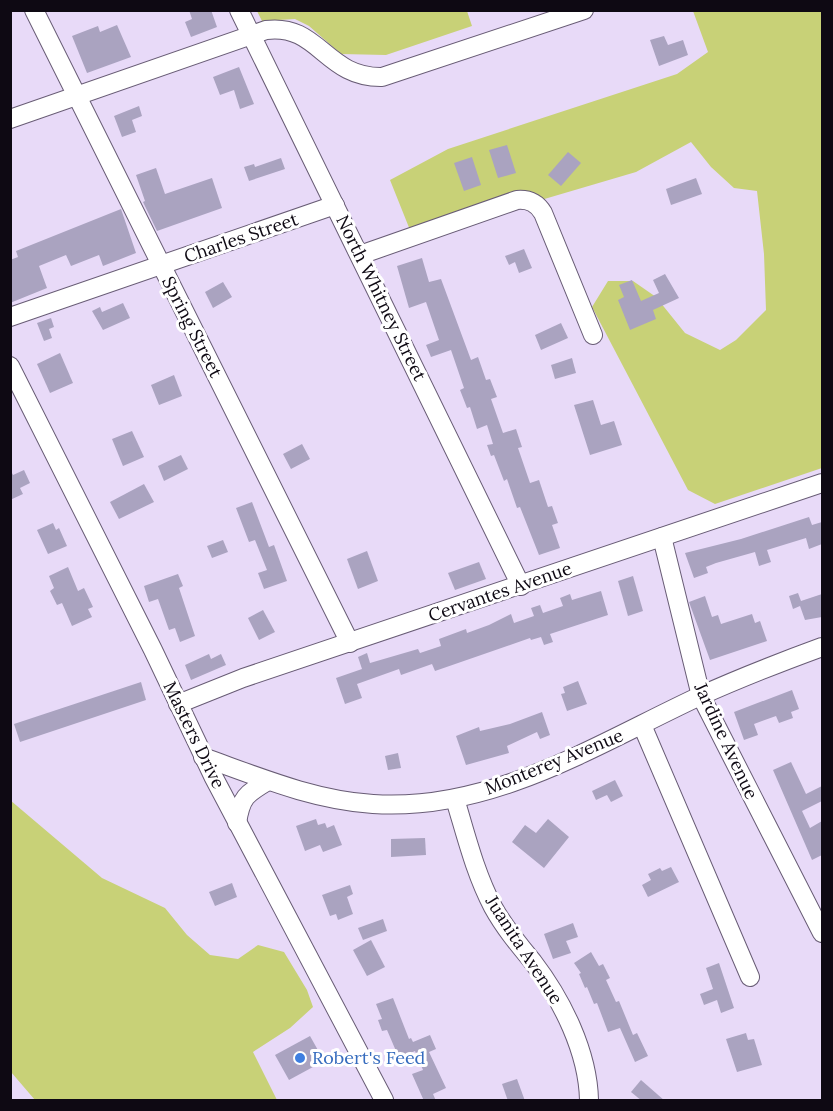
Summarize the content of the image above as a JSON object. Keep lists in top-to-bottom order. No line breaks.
{"streets":{"street":["Charles Street","North Whitney Street","Spring Street","Cervantes Avenue","Masters Drive","Jardine Avenue","Monterey Avenue","Juanita Avenue"]},"crossings":[["Charles Street","North Whitney Street"],["Charles Street","Spring Street"],["North Whitney Street","Cervantes Avenue"],["Spring Street","Cervantes Avenue"],["Cervantes Avenue","Masters Drive"],["Cervantes Avenue","Jardine Avenue"],["Masters Drive","Monterey Avenue"],["Jardine Avenue","Monterey Avenue"],["Monterey Avenue","Juanita Avenue"]],"places":["Robert's Feed"]}
